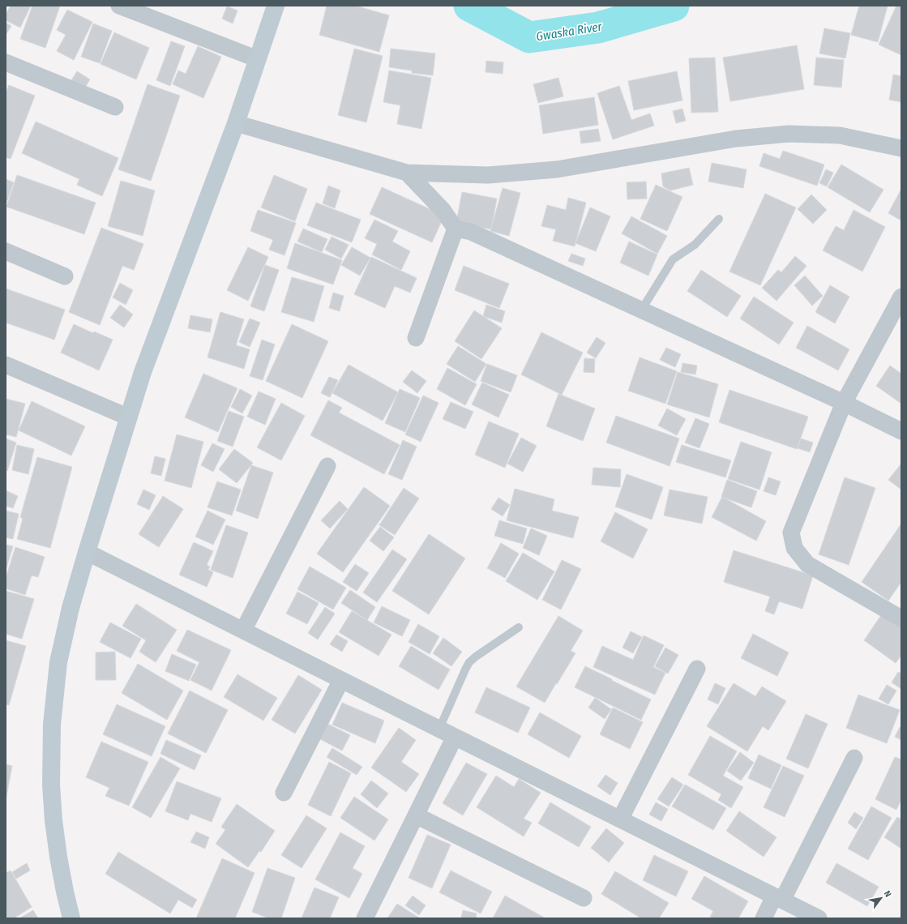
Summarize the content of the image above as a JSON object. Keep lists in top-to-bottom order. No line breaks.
{"water":["Gwaska River"],"north":"top right"}
